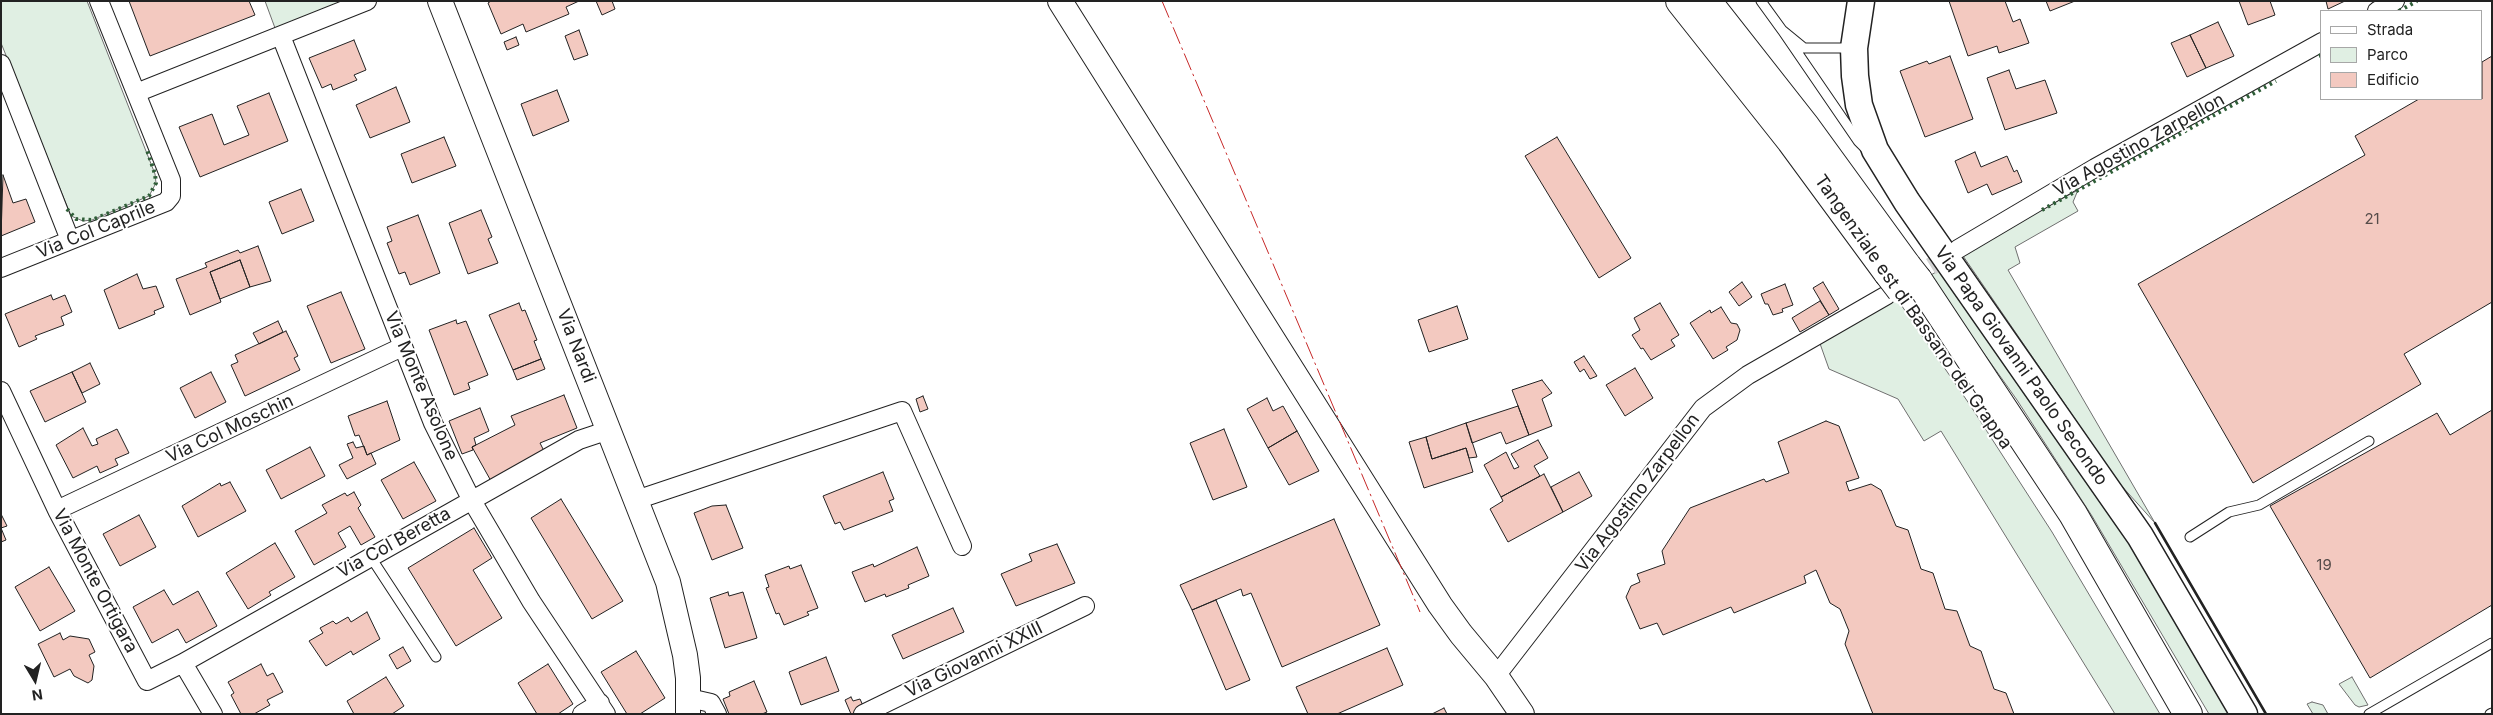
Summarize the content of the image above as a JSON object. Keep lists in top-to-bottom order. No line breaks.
{"streets":{"highway":["Tangenziale est di Bassano del Grappa"],"main road":["Via Papa Giovanni Paolo Secondo"],"street":["Via Agostino Zarpellon","Via Col Caprile","Via Nardi","Via Monte Asolone","Via Col Moschin","Via Col Beretta","Via Monte Ortigara","Via Giovanni XXIII"]},"crossings":[["Via Agostino Zarpellon","Tangenziale est di Bassano del Grappa"],["Via Nardi","Via Col Beretta"],["Via Monte Asolone","Via Col Moschin"],["Via Monte Asolone","Via Col Beretta"],["Via Col Moschin","Via Monte Ortigara"],["Via Col Beretta","Via Monte Ortigara"]],"house_numbers":["21","19"],"legend":["Strada","Parco","Edificio"],"north":"bottom"}
